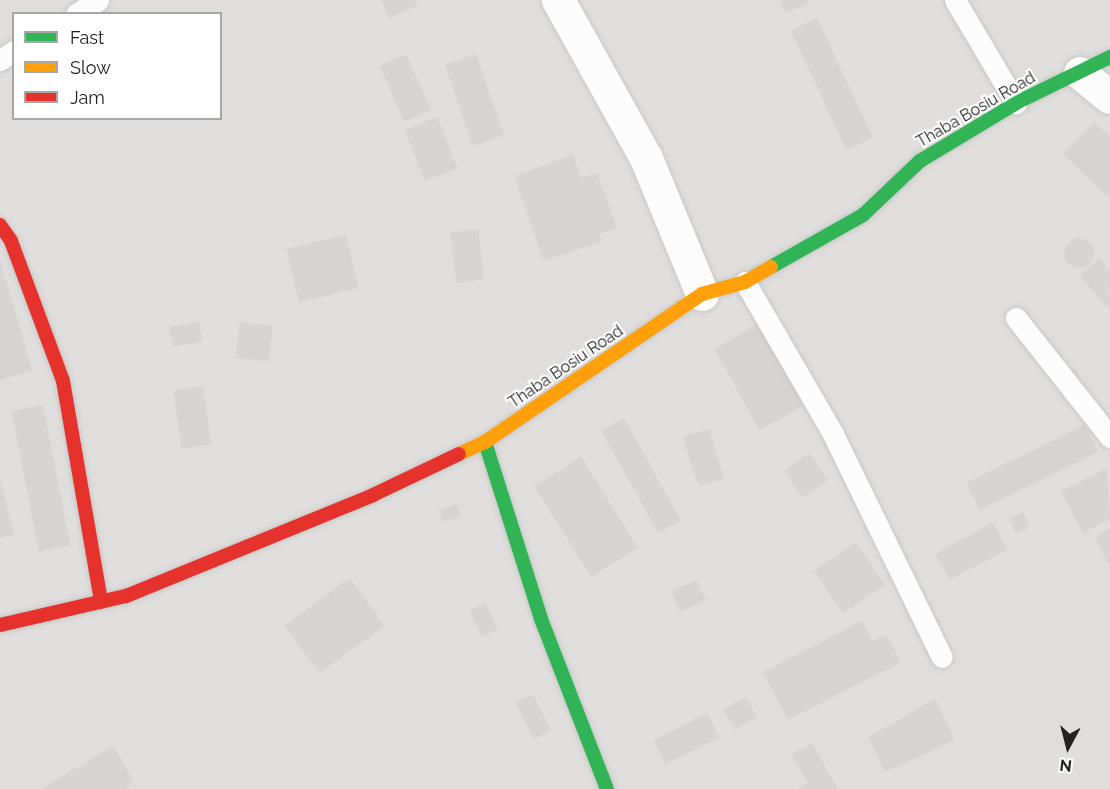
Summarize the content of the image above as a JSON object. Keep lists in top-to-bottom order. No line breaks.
{"streets":{"street":["Thaba Bosiu Road"]},"legend":["Fast","Slow","Jam"],"north":"bottom"}
